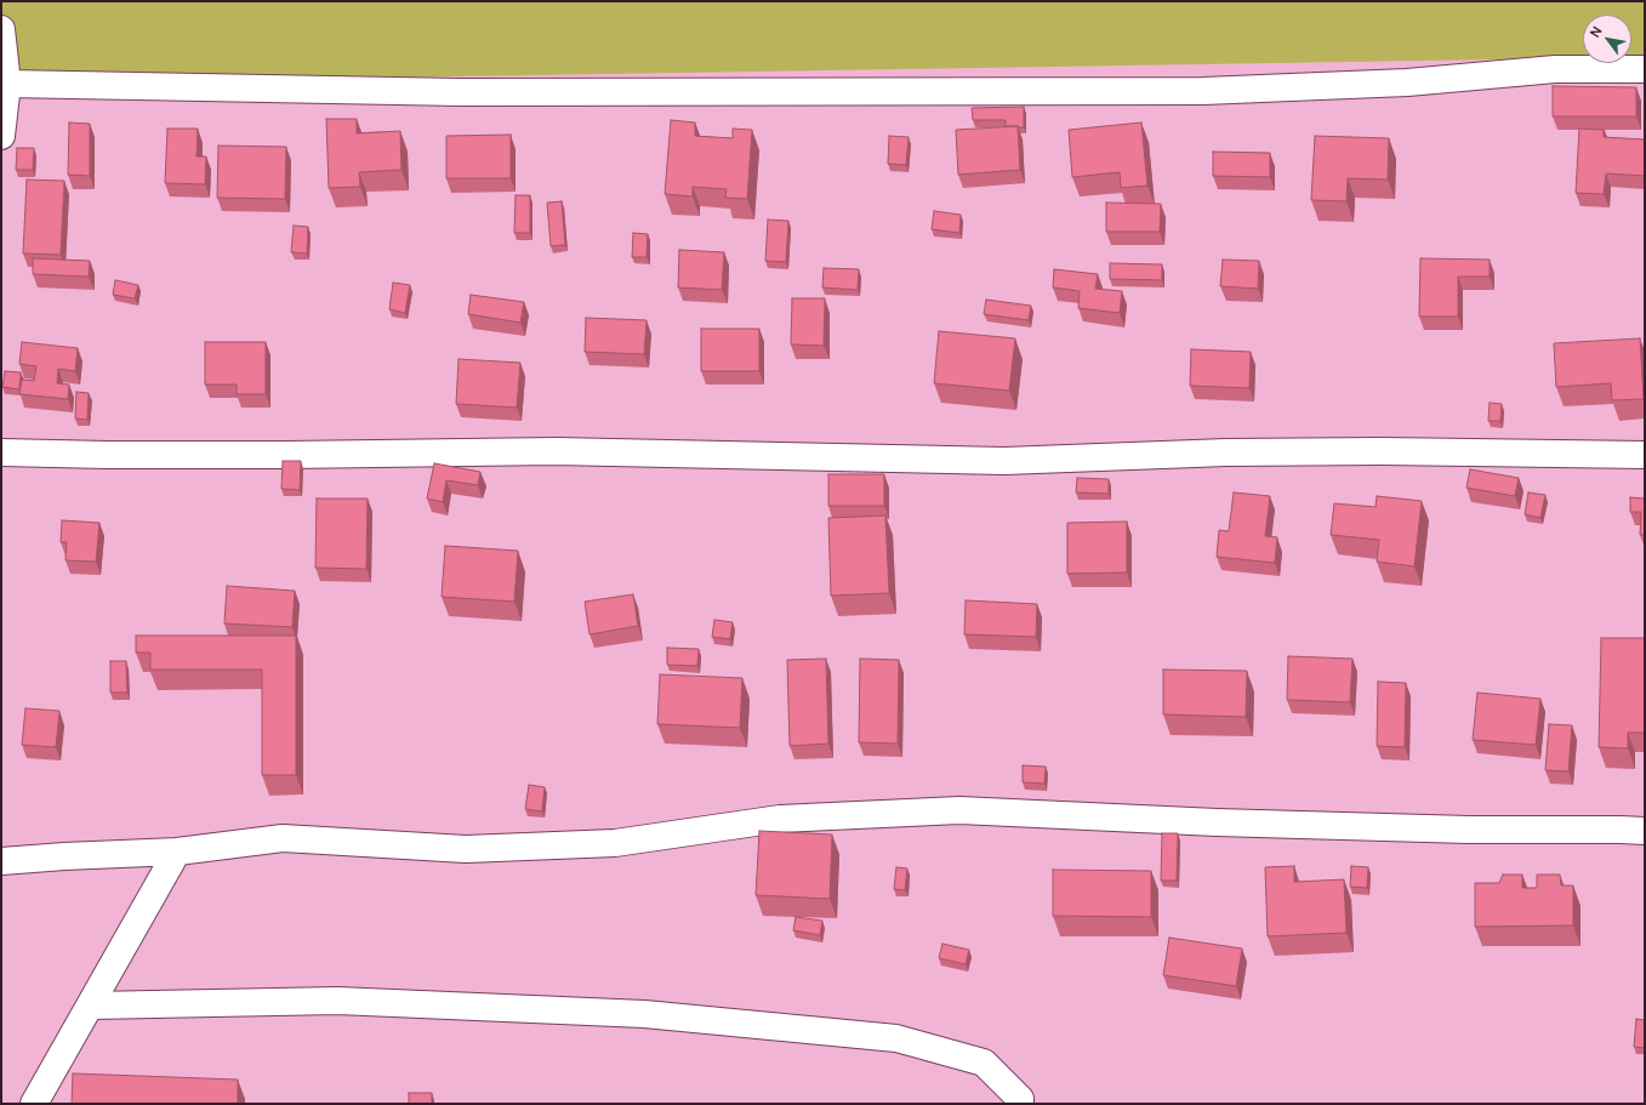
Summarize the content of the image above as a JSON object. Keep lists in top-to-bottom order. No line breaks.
{"north":"top left"}
